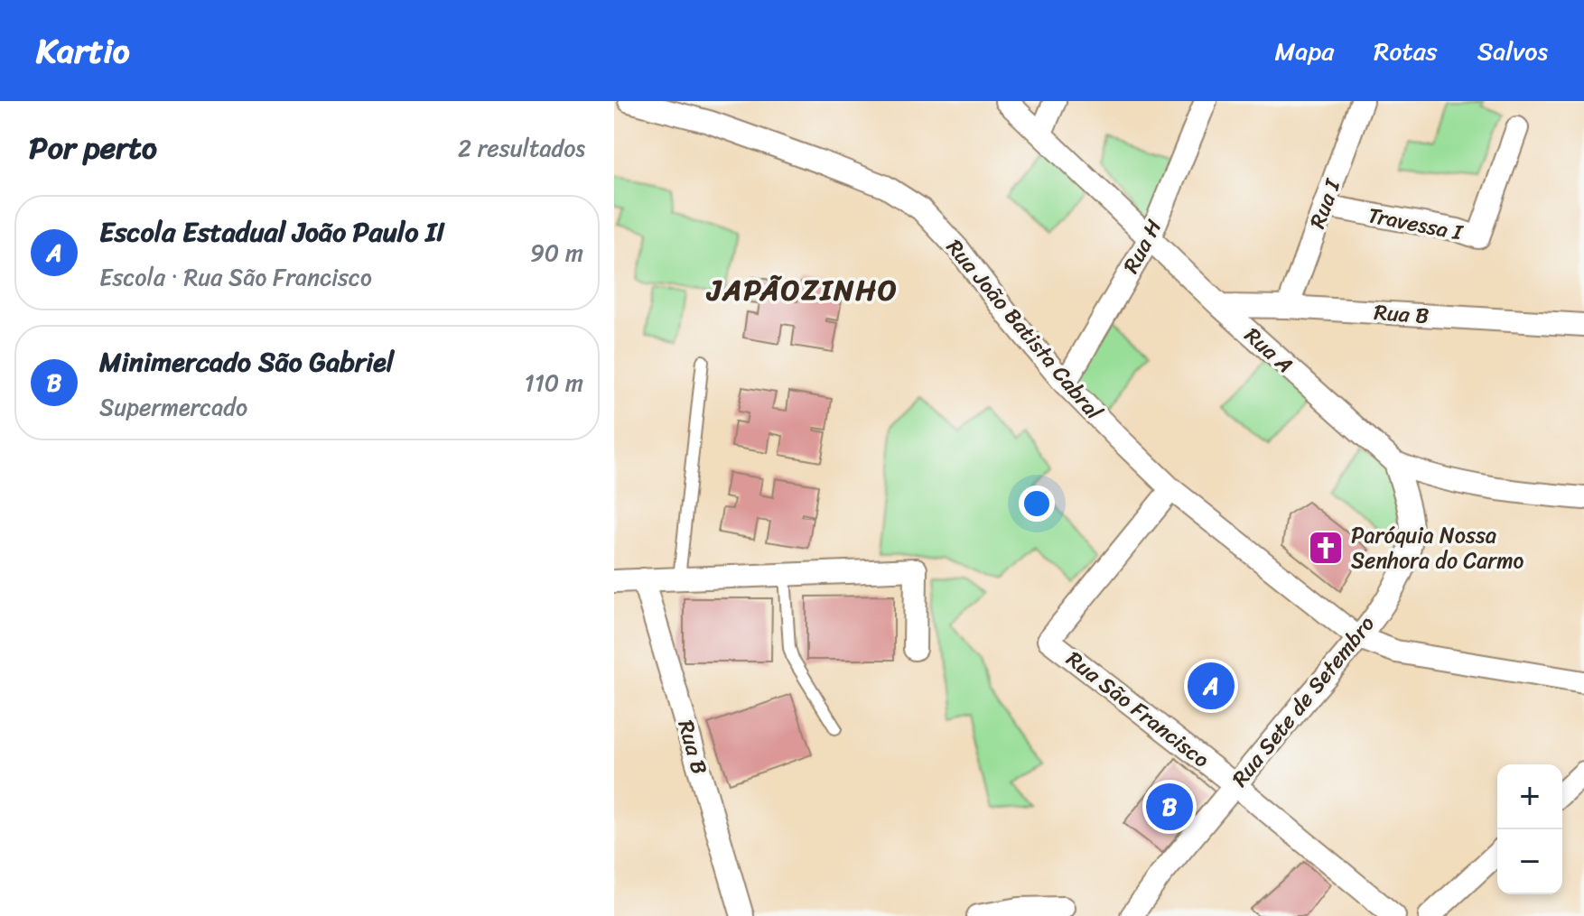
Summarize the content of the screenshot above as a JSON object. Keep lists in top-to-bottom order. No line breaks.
{"streets":{"street":["Rua I","Travessa I","Rua H","Rua B","Rua João Batista Cabral","Rua A","Rua Sete de Setembro","Rua São Francisco"]},"crossings":[["Rua I","Travessa I"],["Rua I","Rua B"],["Rua H","Rua João Batista Cabral"],["Rua H","Rua A"],["Rua B","Rua A"],["Rua João Batista Cabral","Rua Sete de Setembro"],["Rua João Batista Cabral","Rua São Francisco"],["Rua A","Rua Sete de Setembro"],["Rua Sete de Setembro","Rua São Francisco"]],"districts":["JAPÃOZINHO"],"places":{"church":["Paróquia Nossa Senhora do Carmo"]},"page":{"header":"Kartio","nav":["Mapa","Rotas","Salvos"],"heading":["Por perto","2 resultados"],"list":[{"mark":"A","name":"Escola Estadual João Paulo II","note":"Escola · Rua São Francisco","value":"90 m"},{"mark":"B","name":"Minimercado São Gabriel","note":"Supermercado","value":"110 m"}],"pins":["A","B"],"map_buttons":["+","−"]}}
